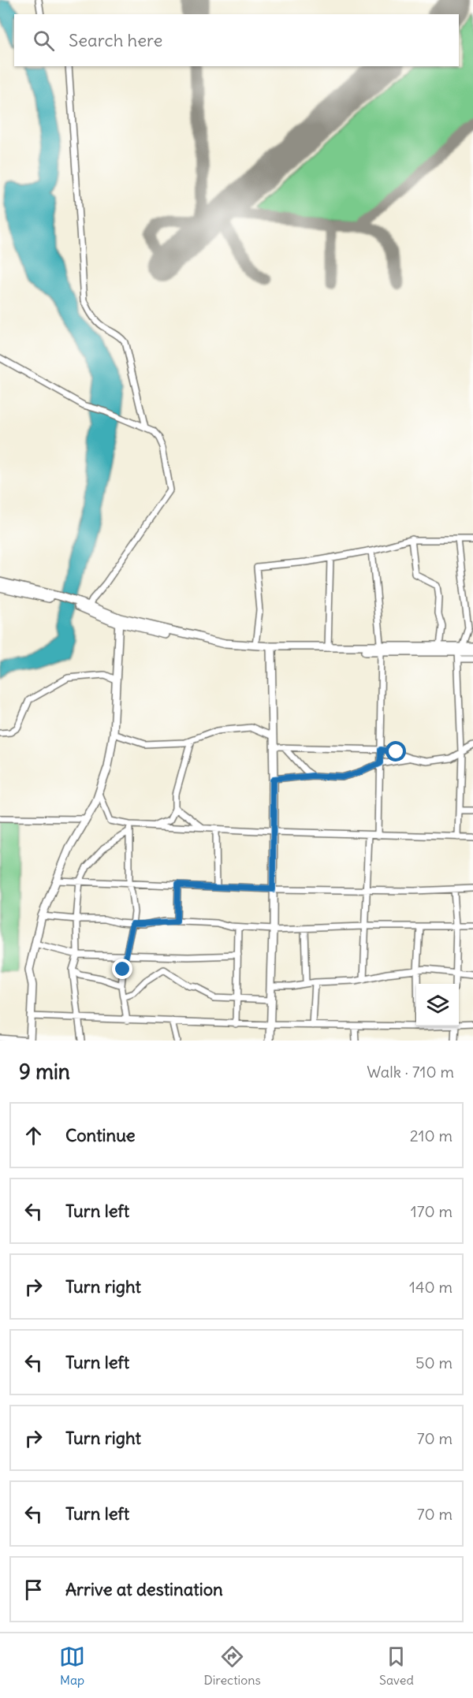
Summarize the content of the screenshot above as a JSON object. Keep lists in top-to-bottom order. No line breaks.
{"page":{"search":"Search here","heading":["9 min","Walk · 710 m"],"list":[["Continue","210 m"],["Turn left","170 m"],["Turn right","140 m"],["Turn left","50 m"],["Turn right","70 m"],["Turn left","70 m"],"Arrive at destination"],"nav":["Map","Directions","Saved"]}}
